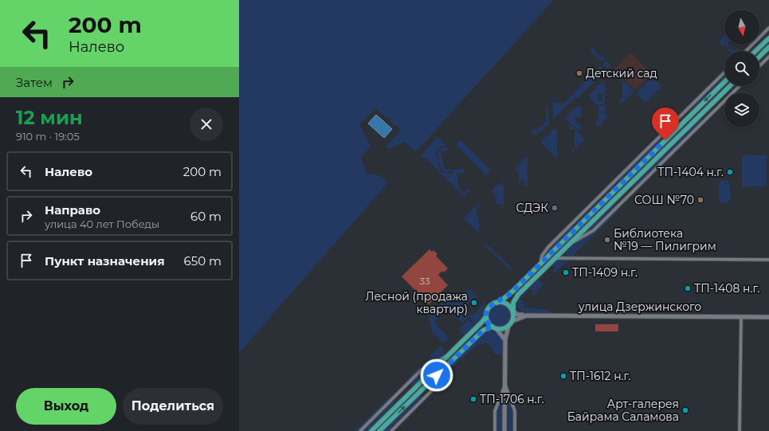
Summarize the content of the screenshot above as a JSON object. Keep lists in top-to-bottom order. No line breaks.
{"streets":{"main road":["улица Дзержинского"]},"places":["Детский сад","ТП-1404 н.г.","СОШ №70","СДЭК","Библиотека №19 — Пилигрим","ТП-1409 н.г.","ТП-1408 н.г.","Лесной (продажа квартир)","ТП-1612 н.г.","ТП-1706 н.г.","Арт-галерея Байрама Саламова"],"house_numbers":["33"],"north":"bottom","page":{"turn":["200 m","Налево"],"then":"Затем","heading":["12 мин","910 m · 19:05"],"list":[{"name":"Налево","value":"200 m"},{"name":"Направо","note":"улица 40 лет Победы","value":"60 m"},{"name":"Пункт назначения","value":"650 m"}],"buttons":["Выход","Поделиться"]}}
